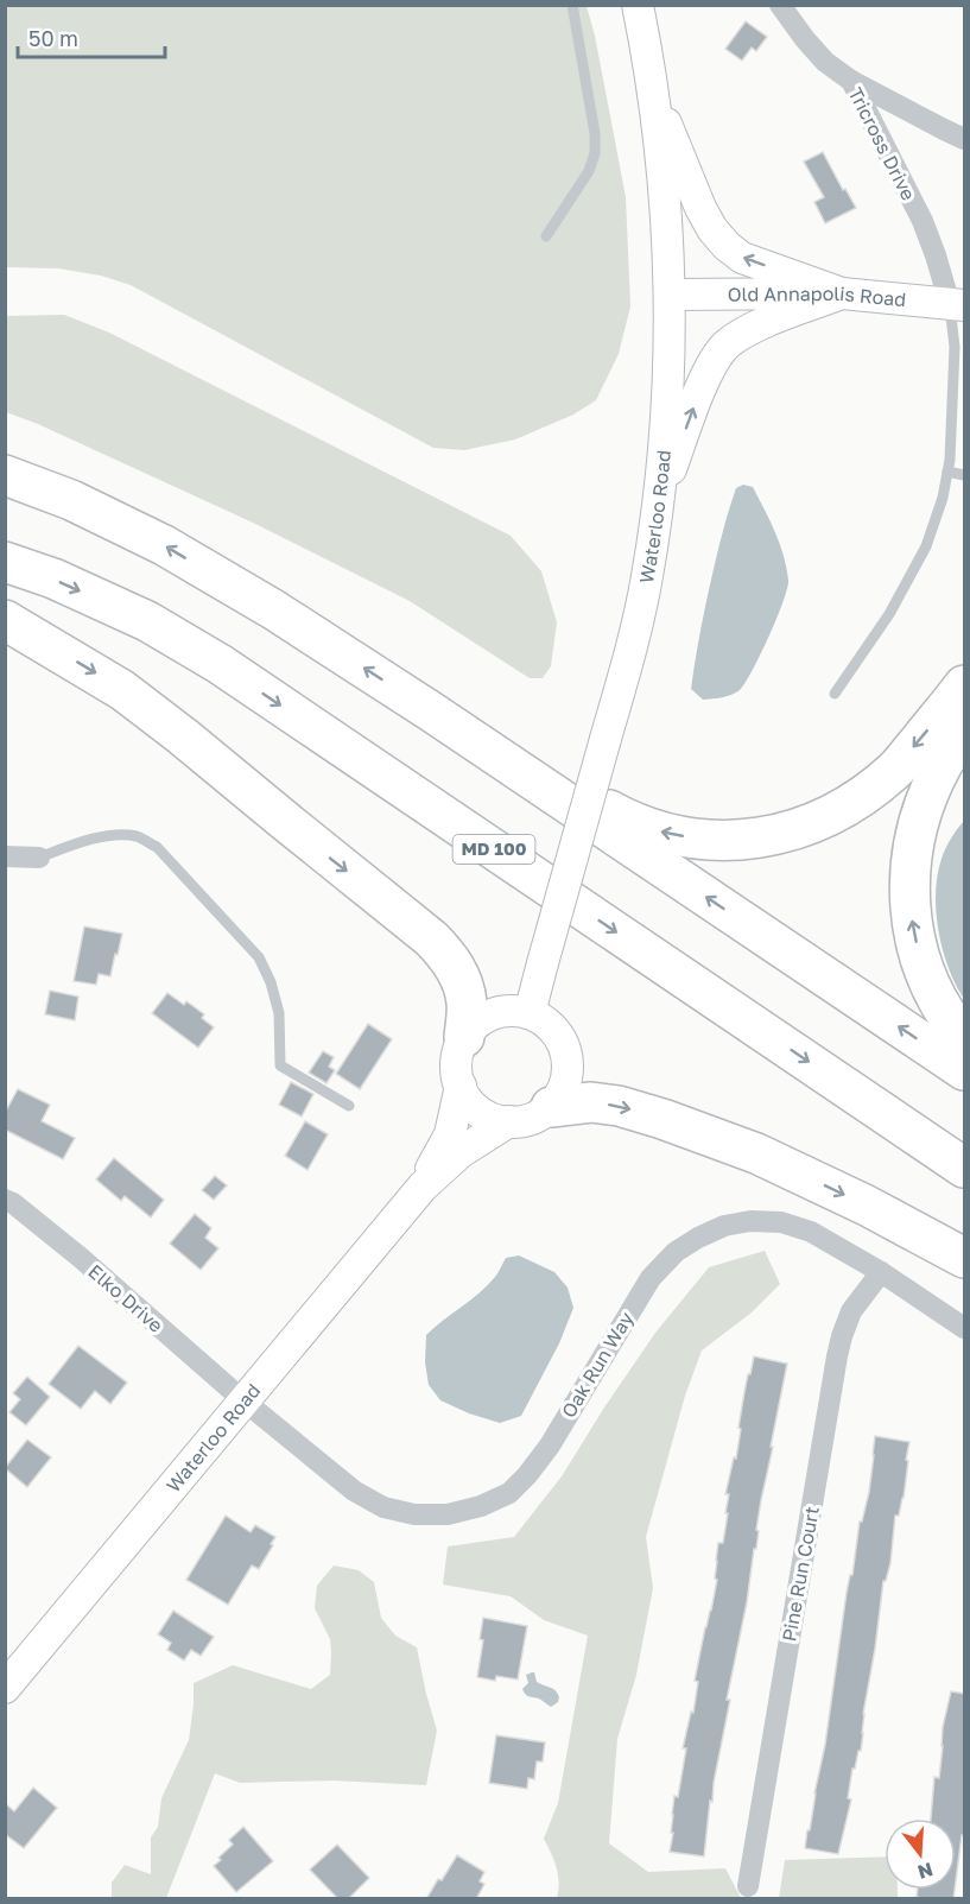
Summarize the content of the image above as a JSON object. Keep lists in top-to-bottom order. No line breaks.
{"streets":{"highway":["MD 100"],"main road":["Old Annapolis Road","Waterloo Road"],"street":["Tricross Drive","Elko Drive","Oak Run Way","Pine Run Court"]},"crossings":[["Tricross Drive","Old Annapolis Road"],["Old Annapolis Road","Waterloo Road"],["Waterloo Road","Elko Drive"],["Waterloo Road","Oak Run Way"],["Elko Drive","Oak Run Way"],["Oak Run Way","Pine Run Court"]],"scale_bar":"50 m","north":"bottom"}
